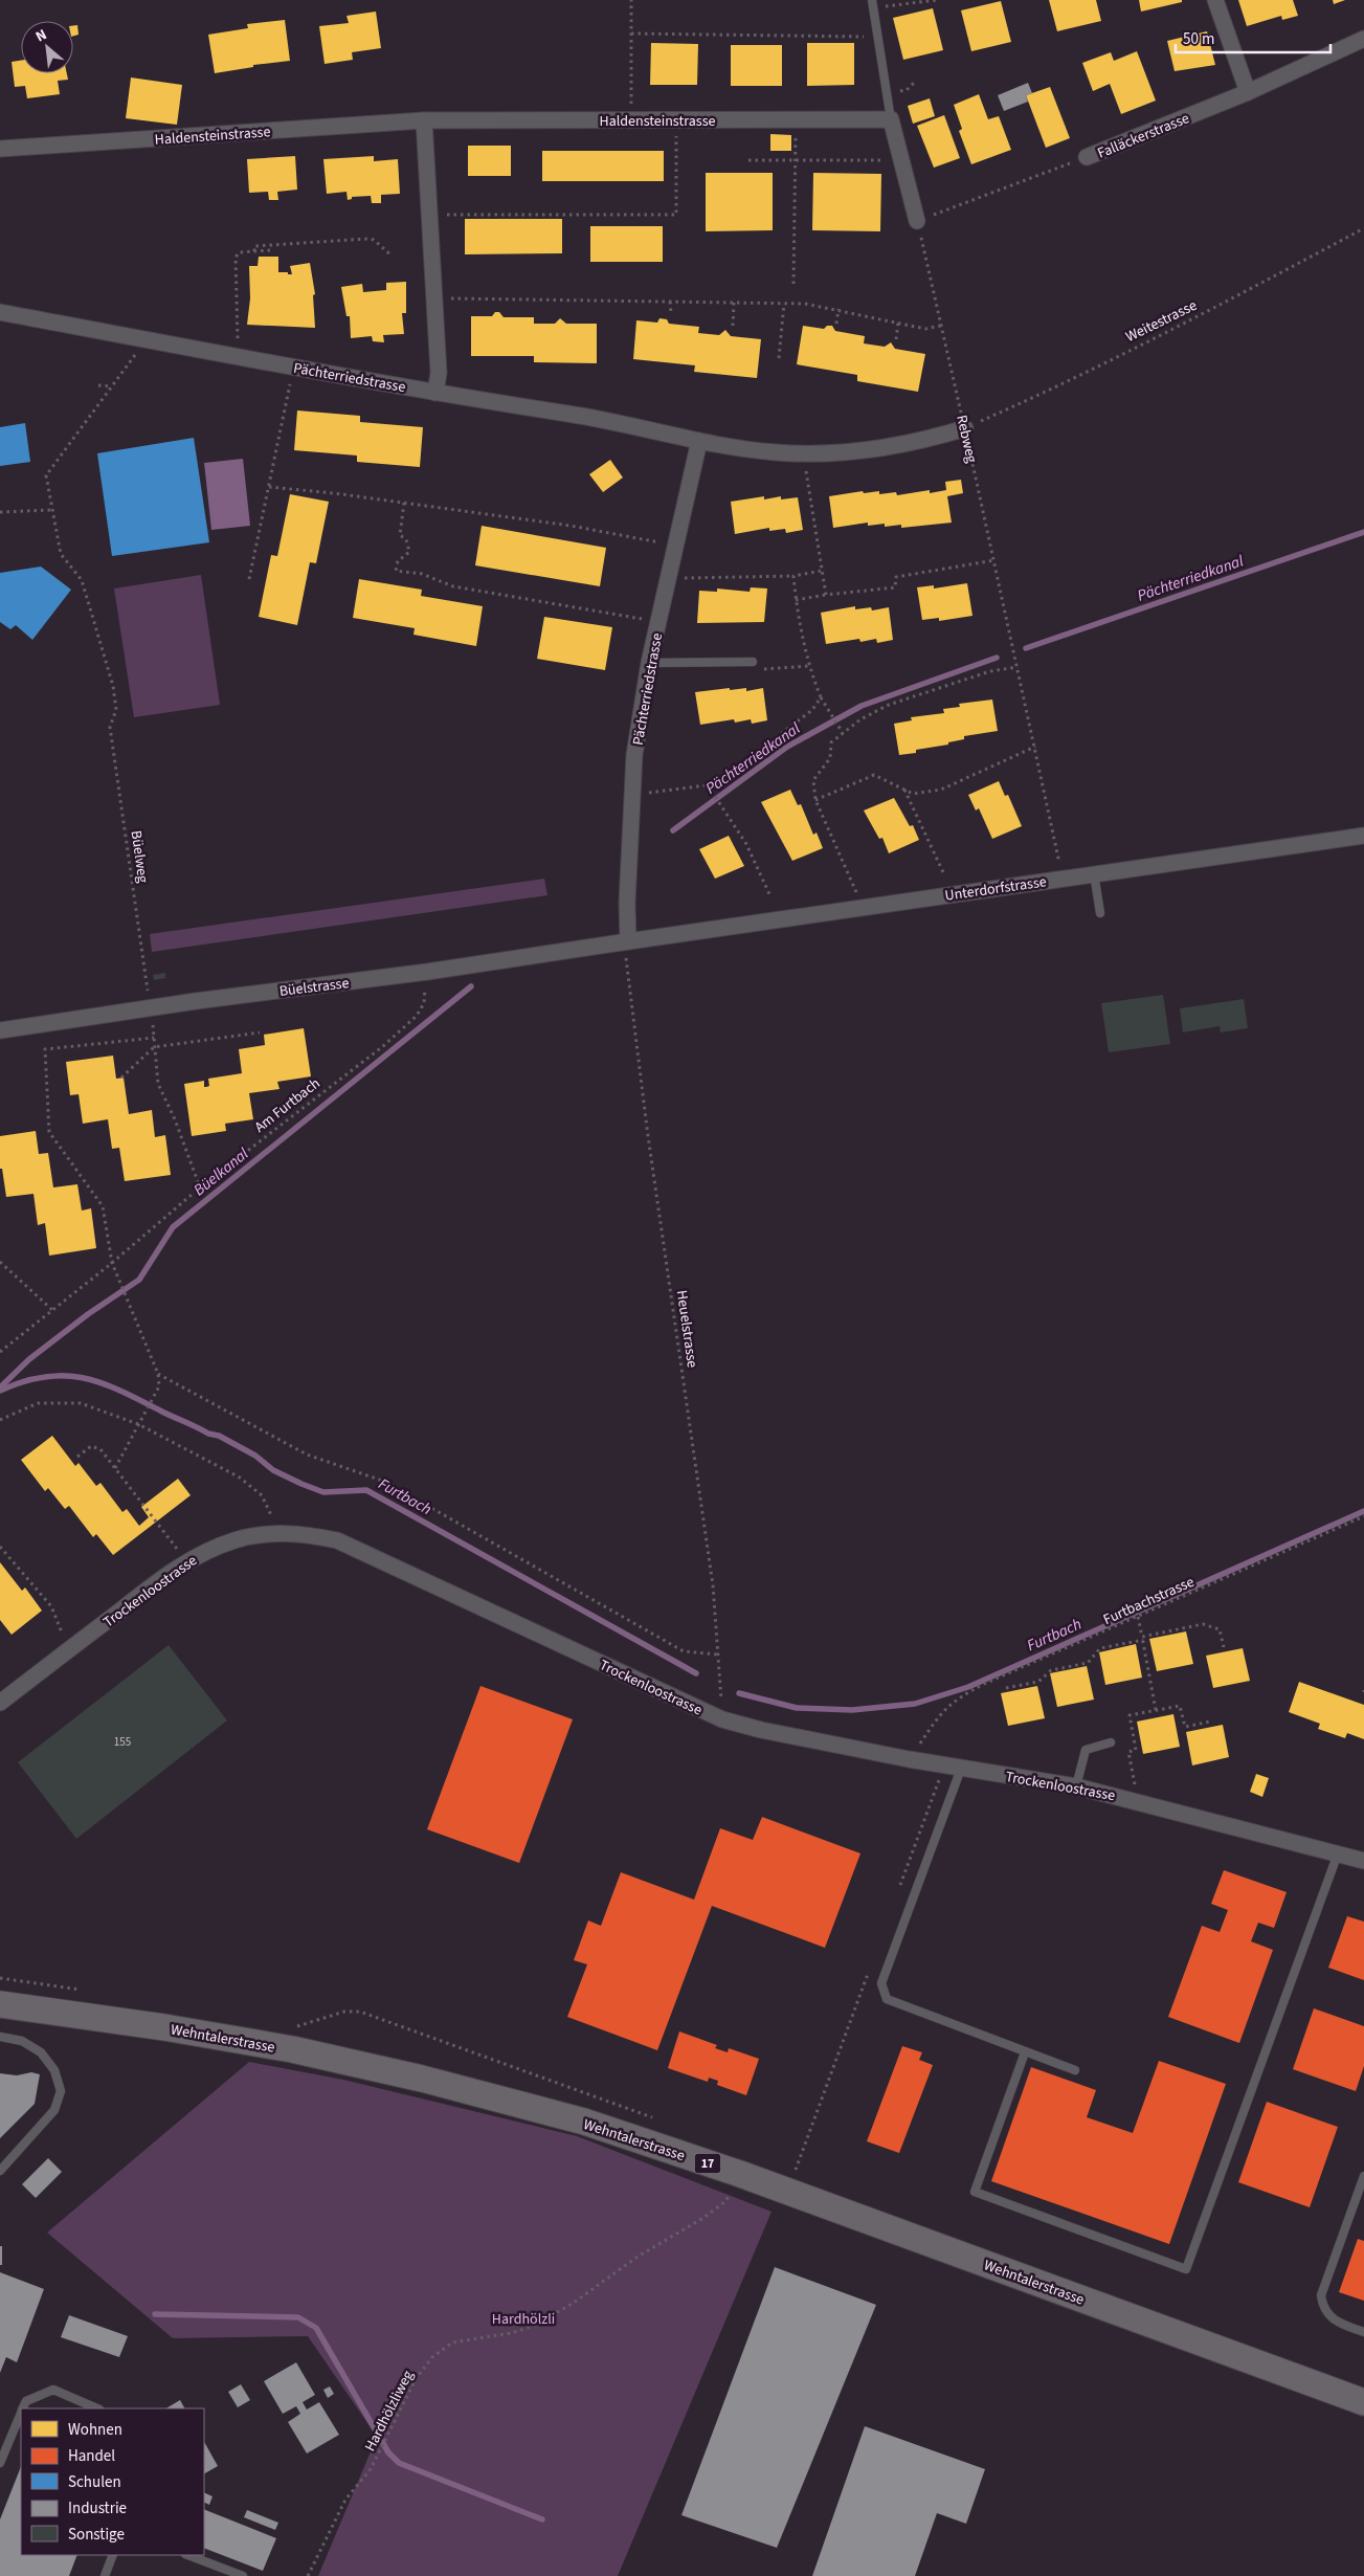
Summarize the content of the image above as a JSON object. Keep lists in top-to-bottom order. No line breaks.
{"streets":{"main road":["Wehntalerstrasse","17"],"street":["Haldensteinstrasse","Falläckerstrasse","Pächterriedstrasse","Unterdorfstrasse","Büelstrasse","Trockenloostrasse"],"path":["Weitestrasse","Rebweg","Büelweg","Am Furtbach","Heuelstrasse","Furtbachstrasse","Hardhölzliweg"]},"crossings":[["Falläckerstrasse","Rebweg"],["Weitestrasse","Pächterriedstrasse"],["Weitestrasse","Rebweg"],["Pächterriedstrasse","Rebweg"],["Pächterriedstrasse","Büelweg"],["Pächterriedstrasse","Unterdorfstrasse"],["Pächterriedstrasse","Büelstrasse"],["Pächterriedstrasse","Heuelstrasse"],["Rebweg","Unterdorfstrasse"],["Unterdorfstrasse","Büelstrasse"],["Unterdorfstrasse","Heuelstrasse"],["Büelstrasse","Heuelstrasse"],["Heuelstrasse","Trockenloostrasse"],["Trockenloostrasse","Furtbachstrasse"],["Wehntalerstrasse","Hardhölzliweg"]],"water":["Pächterriedkanal","Büelkanal","Furtbach"],"parks":["Hardhölzli"],"house_numbers":["155"],"legend":["Wohnen","Handel","Schulen","Industrie","Sonstige"],"scale_bar":"50 m","north":"top left"}
